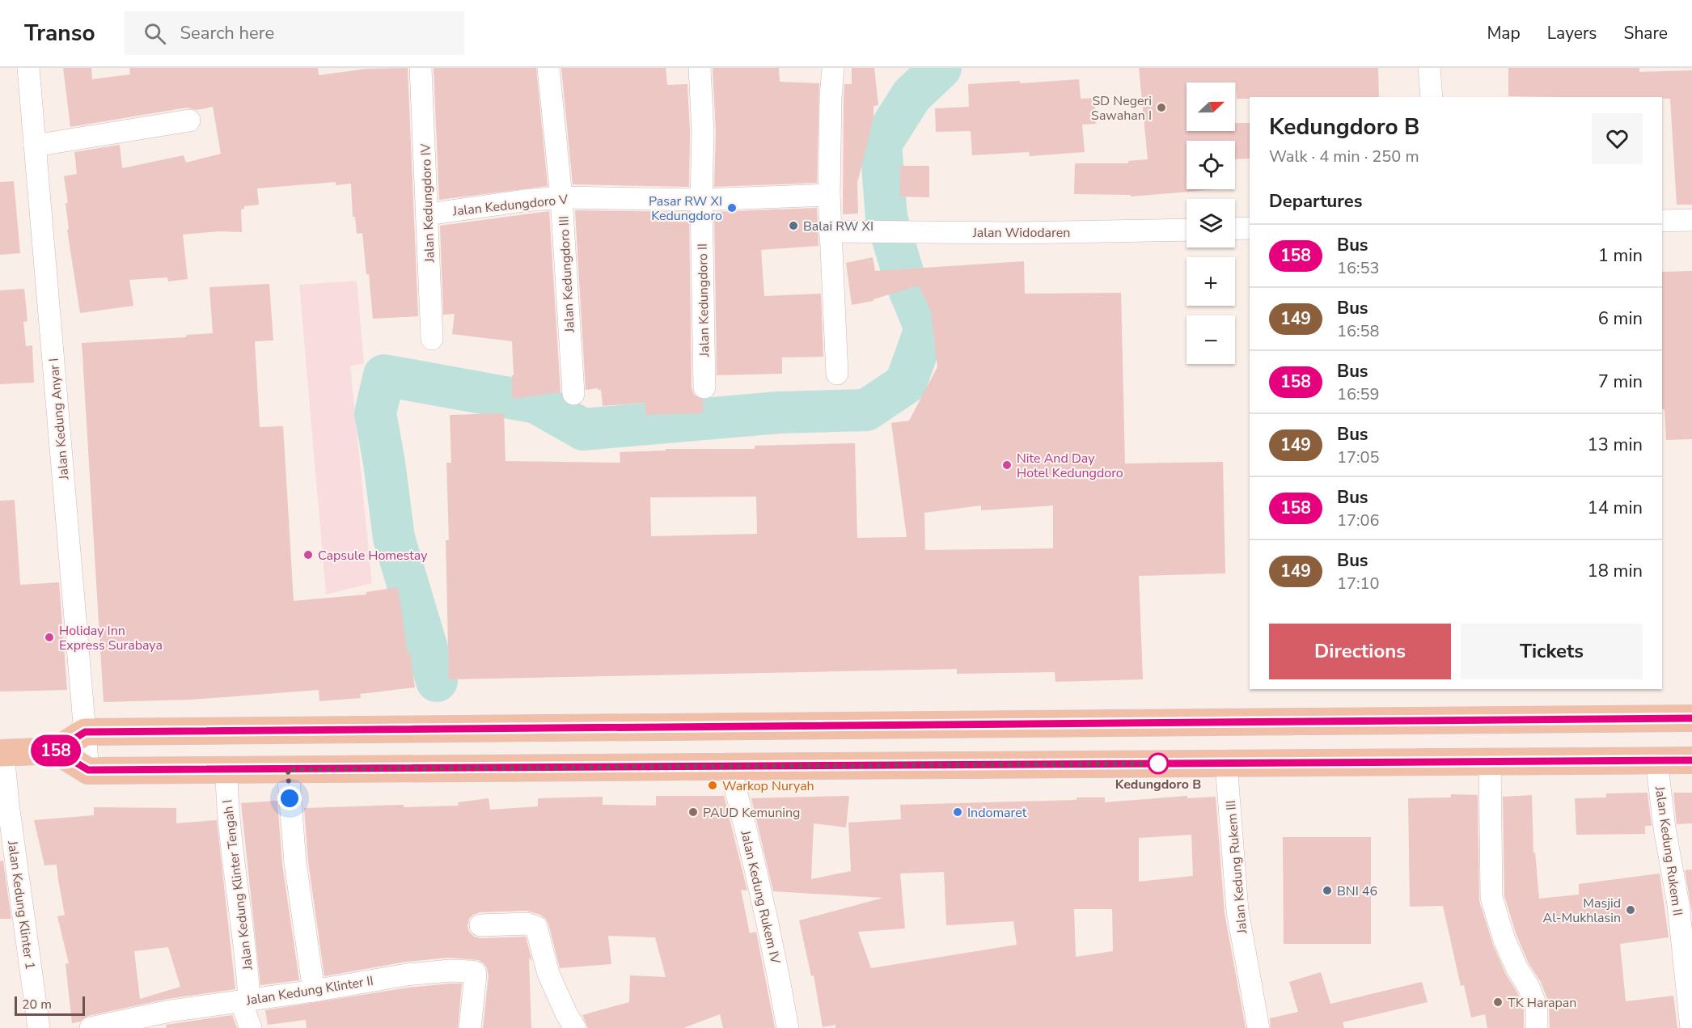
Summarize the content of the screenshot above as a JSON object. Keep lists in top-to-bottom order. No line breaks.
{"streets":{"street":["Jalan Kedungdoro IV","Jalan Kedungdoro V","Jalan Widodaren","Jalan Kedungdoro III","Jalan Kedungdoro II","Jalan Kedung Anyar I","Jalan Kedung Rukem II","Jalan Kedung Rukem III","Jalan Kedung Klinter Tengah I","Jalan Kedung Rukem IV","Jalan Kedung Klinter 1","Jalan Kedung Klinter II"]},"crossings":[["Jalan Kedungdoro IV","Jalan Kedungdoro V"],["Jalan Kedungdoro V","Jalan Kedungdoro III"],["Jalan Kedungdoro V","Jalan Kedungdoro II"],["Jalan Kedung Klinter Tengah I","Jalan Kedung Klinter II"]],"places":["SD Negeri Sawahan I","Pasar RW XI Kedungdoro","Balai RW XI","Nite And Day Hotel Kedungdoro","Capsule Homestay","Holiday Inn Express Surabaya","Kedungdoro B","Warkop Nuryah","PAUD Kemuning","Indomaret","BNI 46","Masjid Al-Mukhlasin","TK Harapan"],"lines":["bus line 158"],"scale_bar":"20 m","north":"right","page":{"header":"Transo","search":"Search here","nav":["Map","Layers","Share"],"on_map":"158","map_buttons":["+","−"],"heading":[["Kedungdoro B","Walk · 4 min · 250 m"],"Departures"],"list":[{"mark":"158","name":"Bus","note":"16:53","value":"1 min"},{"mark":"149","name":"Bus","note":"16:58","value":"6 min"},{"mark":"158","name":"Bus","note":"16:59","value":"7 min"},{"mark":"149","name":"Bus","note":"17:05","value":"13 min"},{"mark":"158","name":"Bus","note":"17:06","value":"14 min"},{"mark":"149","name":"Bus","note":"17:10","value":"18 min"}],"buttons":["Directions","Tickets"],"scale":"20 m"}}
